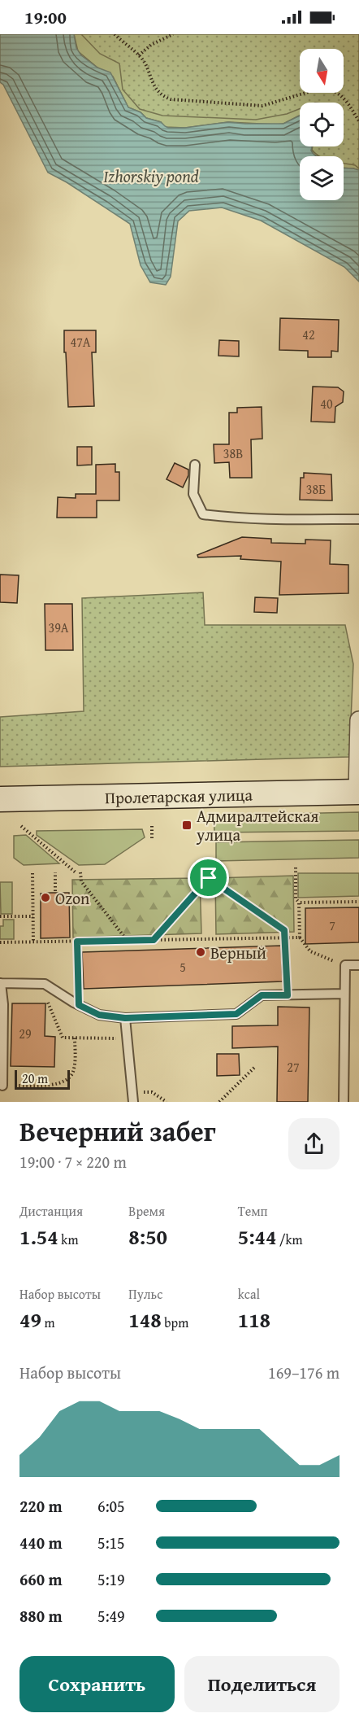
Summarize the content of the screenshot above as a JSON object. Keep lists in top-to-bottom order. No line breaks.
{"streets":{"main road":["Пролетарская улица"]},"water":["Izhorskiy pond"],"places":{"transit":["Адмиралтейская улица"],"other":["Ozon","Верный"]},"house_numbers":["42","47А","40","38В","38Б","39А","7","5","29","27"],"scale_bar":"20 m","north":"bottom","page":{"status":"19:00","scale":"20 m","heading":["Вечерний забег","19:00 · 7 × 220 m"],"stats":[["Дистанция","1.54 km"],["Время","8:50"],["Темп","5:44 /km"],["Набор высоты","49 m"],["Пульс","148 bpm"],["kcal","118"]],"chart":["Набор высоты","169–176 m"],"list":[{"name":"220 m","note":"6:05"},{"name":"440 m","note":"5:15"},{"name":"660 m","note":"5:19"},{"name":"880 m","note":"5:49"}],"buttons":["Сохранить","Поделиться"]}}
